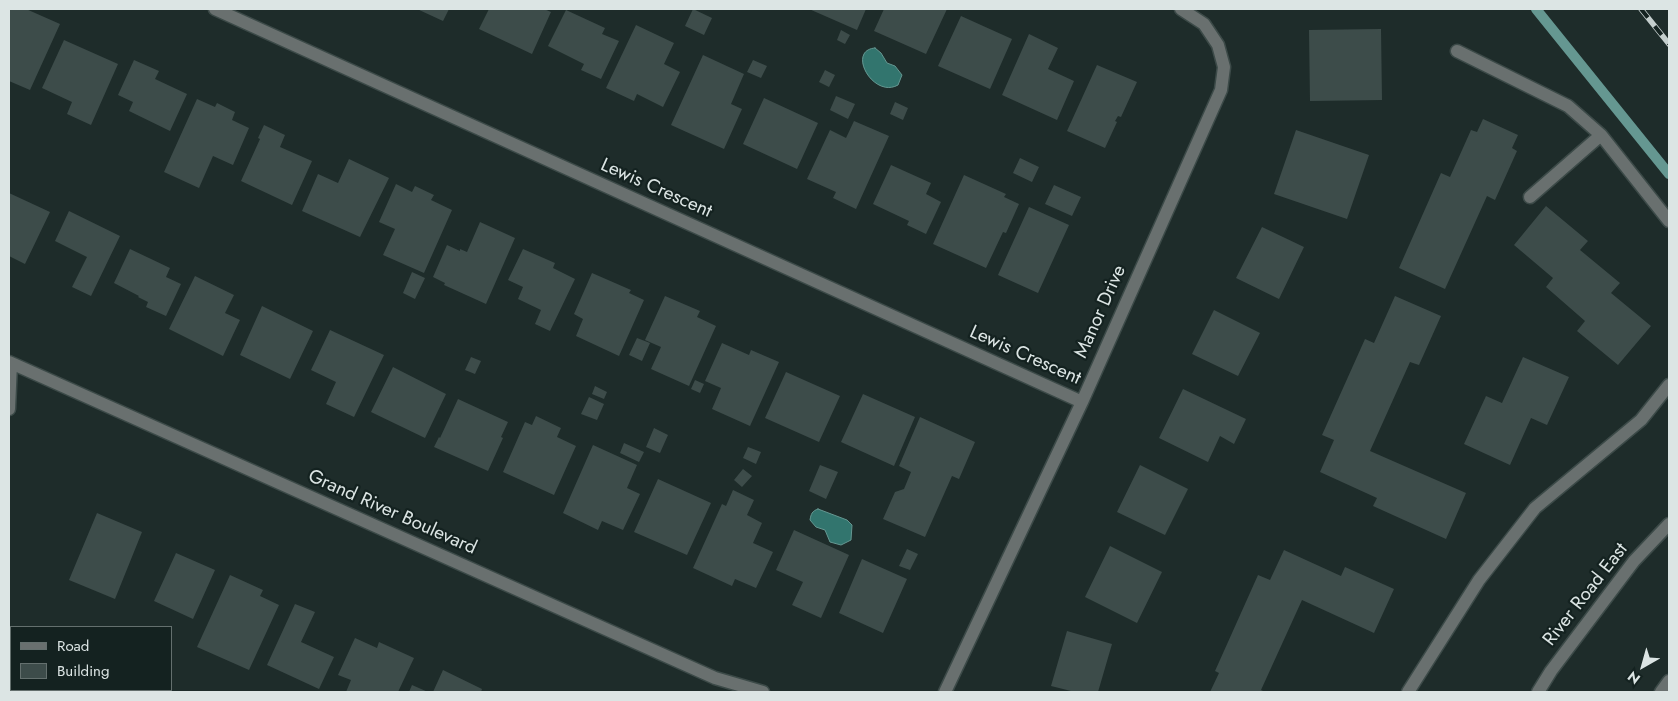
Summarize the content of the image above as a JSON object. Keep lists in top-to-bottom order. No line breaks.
{"streets":{"street":["Lewis Crescent","Manor Drive","Grand River Boulevard","River Road East"]},"crossings":[["Lewis Crescent","Manor Drive"]],"legend":["Road","Building"],"north":"bottom left"}
